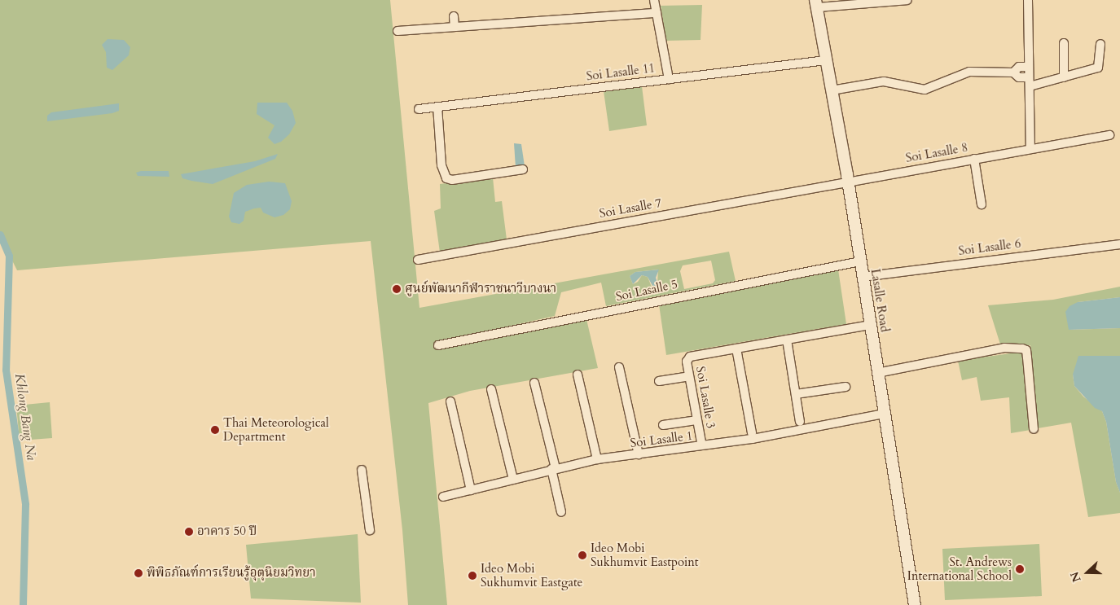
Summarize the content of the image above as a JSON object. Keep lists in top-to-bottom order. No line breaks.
{"streets":{"street":["Soi Lasalle 11","Soi Lasalle 8","Soi Lasalle 7","Soi Lasalle 6","Soi Lasalle 5","Lasalle Road","Soi Lasalle 3","Soi Lasalle 1"]},"crossings":[["Soi Lasalle 11","Lasalle Road"],["Soi Lasalle 8","Soi Lasalle 7"],["Soi Lasalle 8","Lasalle Road"],["Soi Lasalle 7","Lasalle Road"],["Soi Lasalle 6","Lasalle Road"],["Soi Lasalle 5","Lasalle Road"],["Lasalle Road","Soi Lasalle 3"],["Lasalle Road","Soi Lasalle 1"]],"water":["Khlong Bang Na"],"places":["ศูนย์พัฒนากีฬาราชนาวีบางนา","Thai Meteorological Department","อาคาร 50 ปี","Ideo Mobi Sukhumvit Eastpoint","St. Andrews International School","พิพิธภัณฑ์การเรียนรู้อุตุนิยมวิทยา","Ideo Mobi Sukhumvit Eastgate"],"north":"left"}
